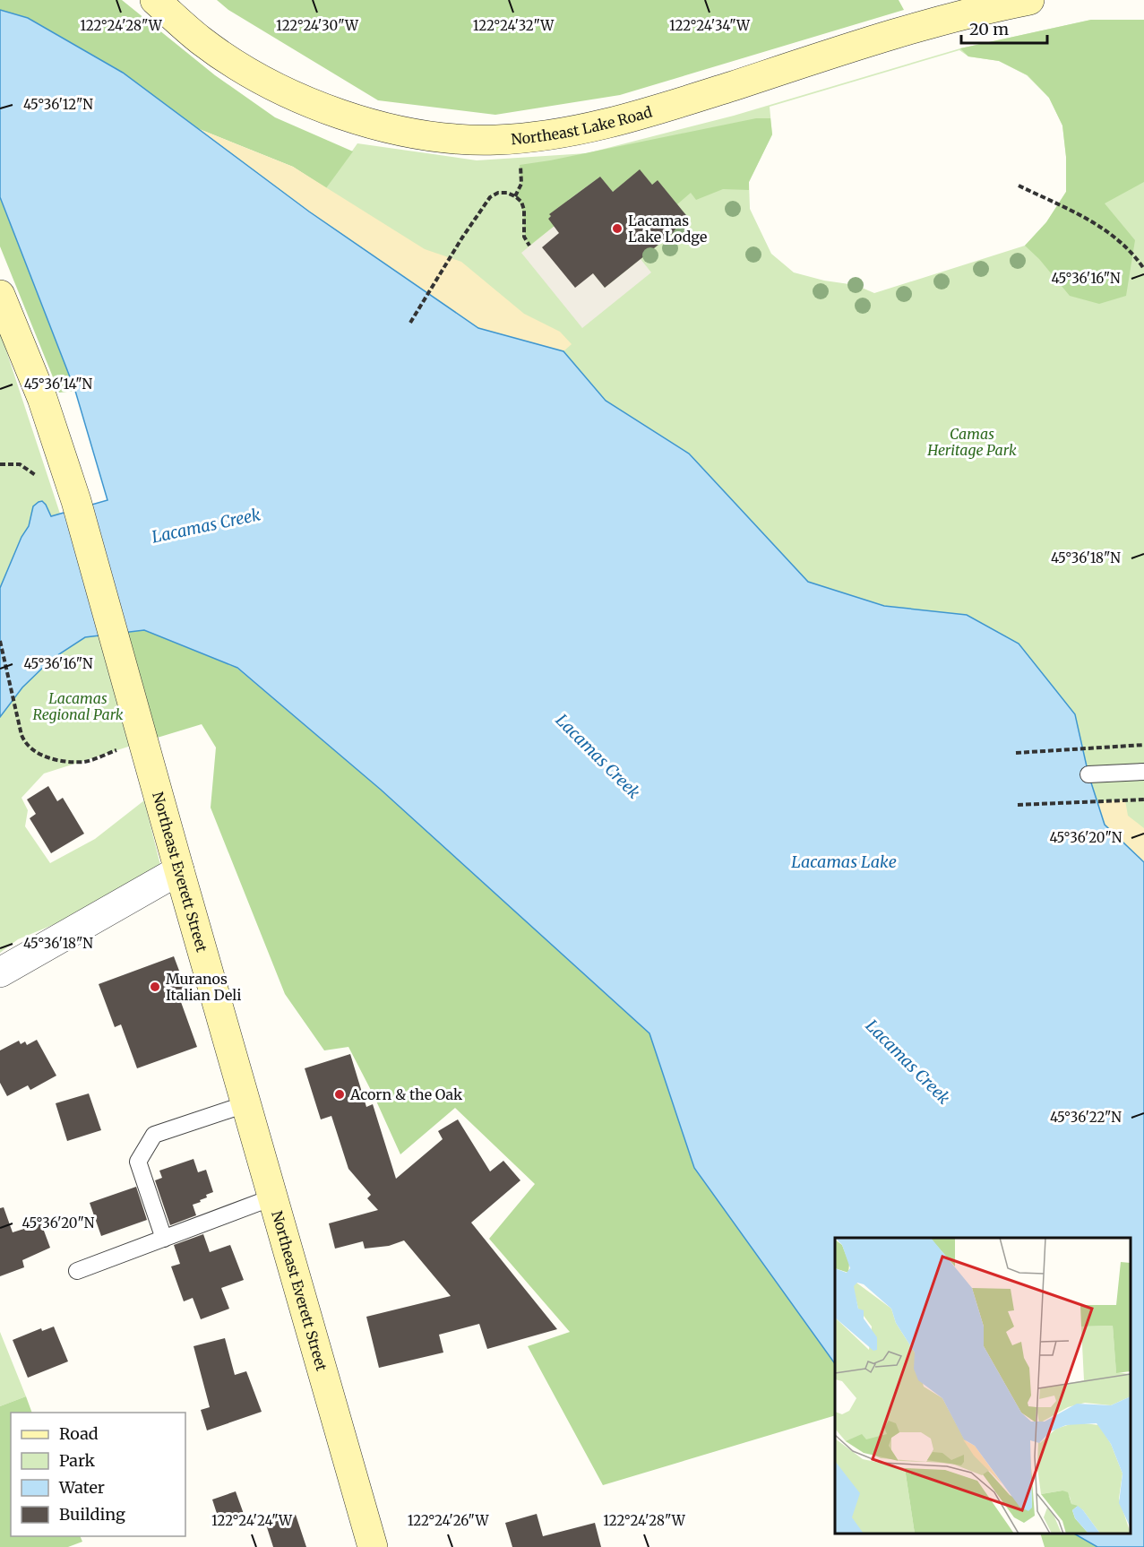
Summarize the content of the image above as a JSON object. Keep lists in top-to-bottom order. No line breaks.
{"streets":{"main road":["Northeast Lake Road","Northeast Everett Street"]},"water":["Lacamas Creek","Lacamas Lake"],"parks":["Camas Heritage Park","Lacamas Regional Park"],"places":["Lacamas Lake Lodge","Muranos Italian Deli","Acorn & the Oak"],"legend":["Road","Park","Water","Building"],"scale_bar":"20 m","coordinates":["122°24'28\"W","122°24'30\"W","122°24'32\"W","122°24'34\"W","45°36'12\"N","45°36'16\"N","45°36'14\"N","45°36'18\"N","45°36'20\"N","45°36'22\"N","122°24'24\"W","122°24'26\"W"]}
